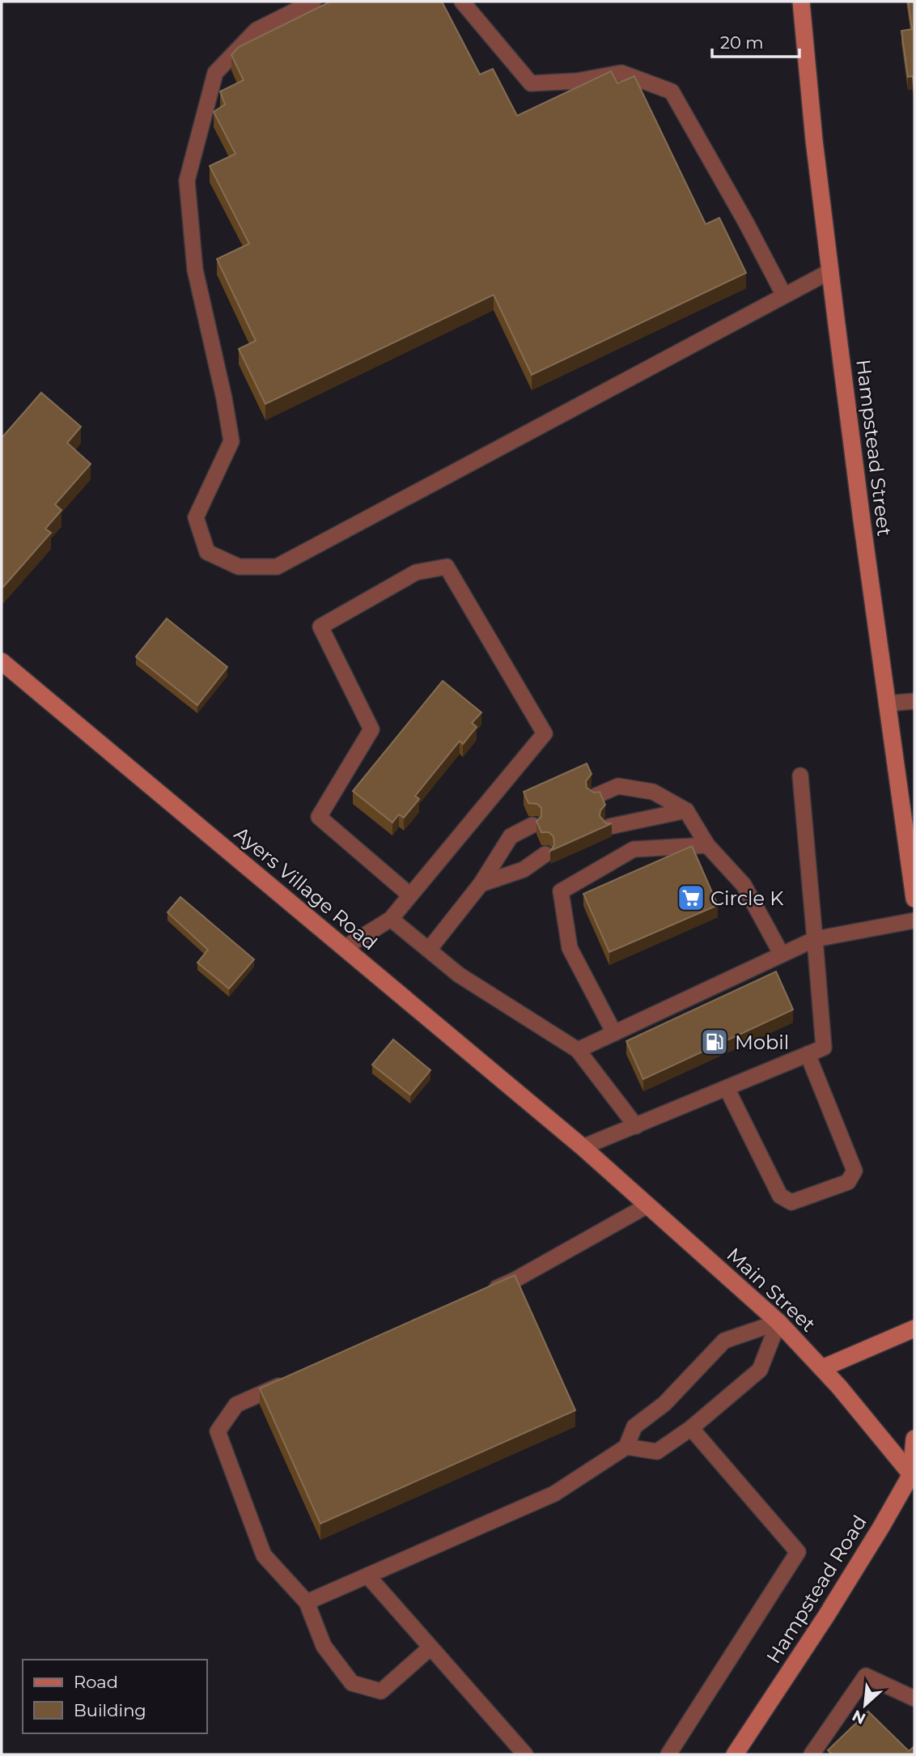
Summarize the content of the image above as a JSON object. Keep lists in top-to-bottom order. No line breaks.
{"streets":{"main road":["Hampstead Street","Ayers Village Road","Main Street","Hampstead Road"]},"crossings":[["Ayers Village Road","Main Street"],["Main Street","Hampstead Road"]],"places":{"supermarket":["Circle K"],"fuel station":["Mobil"]},"legend":["Road","Building"],"scale_bar":"20 m","north":"bottom left"}
